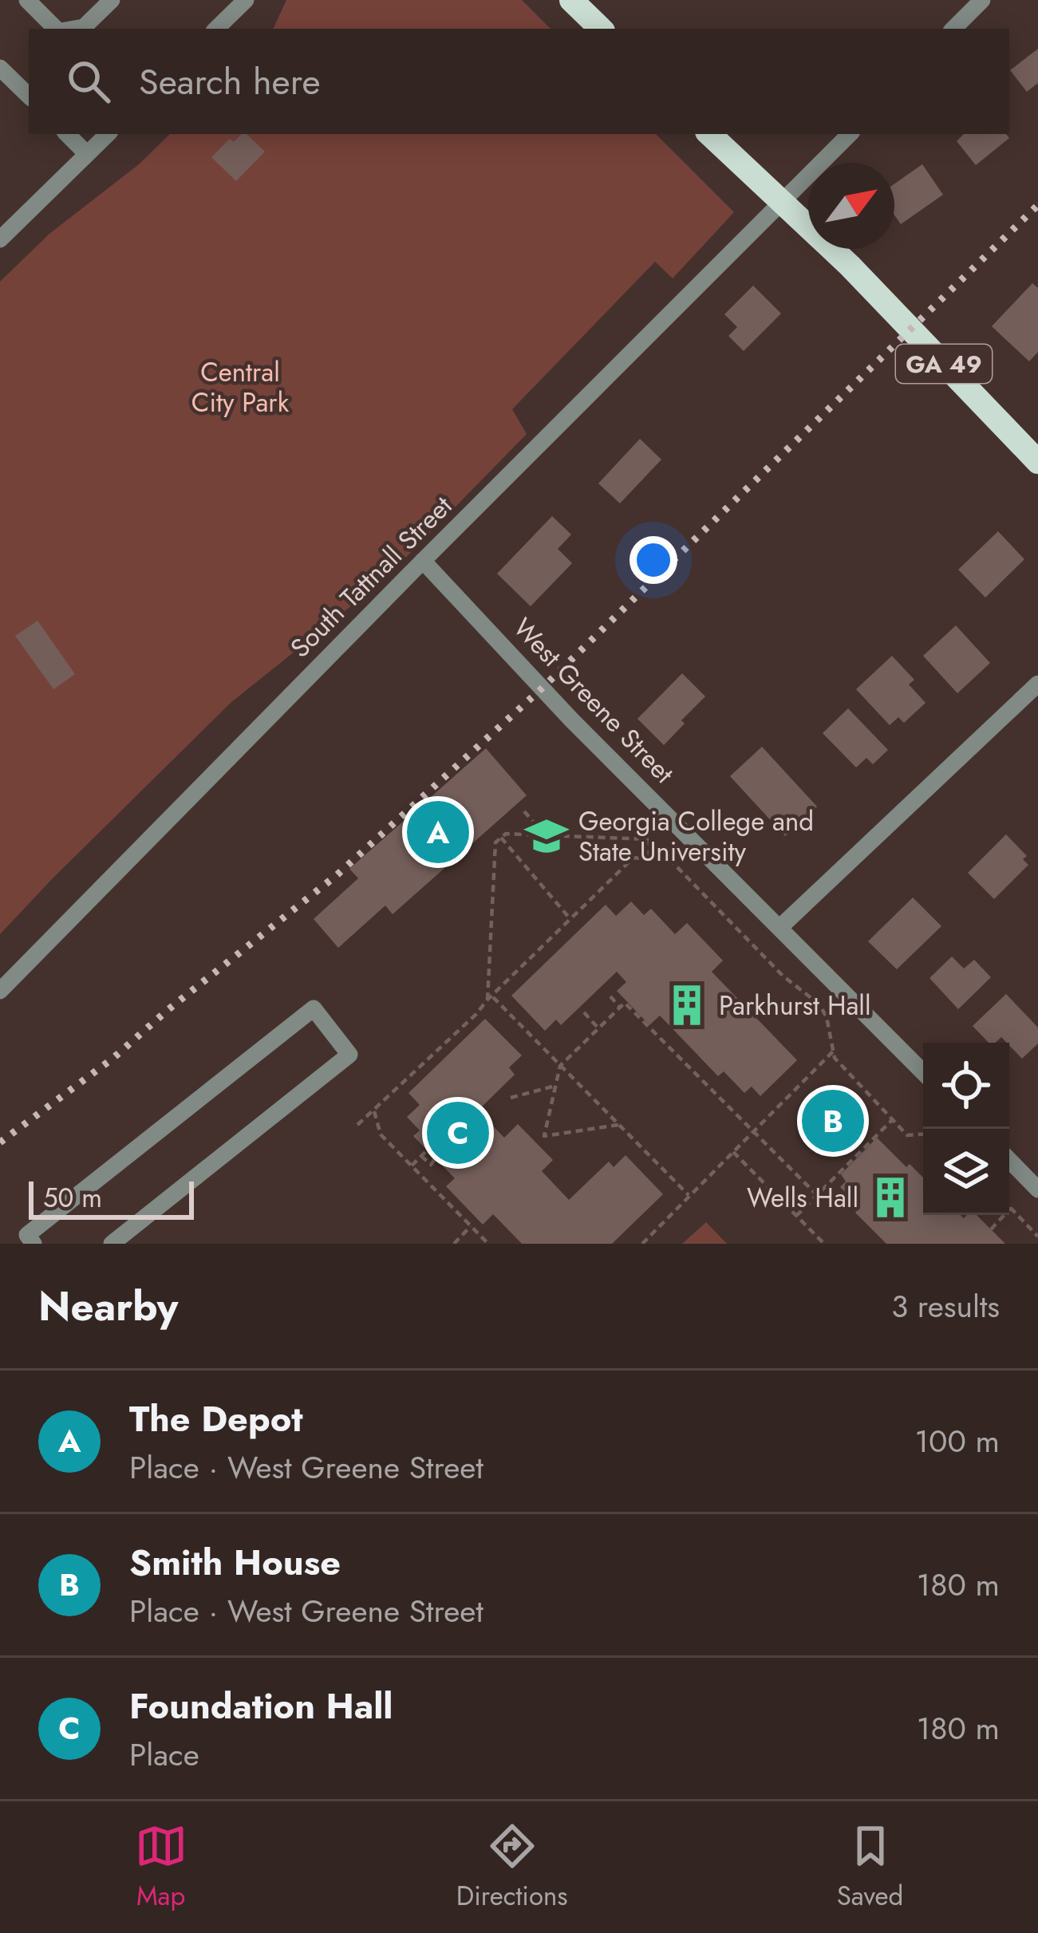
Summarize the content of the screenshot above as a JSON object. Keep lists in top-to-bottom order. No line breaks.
{"streets":{"main road":["GA 49"],"street":["South Tattnall Street","West Greene Street"]},"crossings":[["GA 49","South Tattnall Street"],["South Tattnall Street","West Greene Street"]],"parks":["Central City Park"],"places":{"school or university":["Georgia College and State University"],"building":["Parkhurst Hall","Wells Hall"]},"scale_bar":"50 m","north":"top right","page":{"search":"Search here","pins":["A","B","C"],"scale":"50 m","heading":["Nearby","3 results"],"list":[{"mark":"A","name":"The Depot","note":"Place · West Greene Street","value":"100 m"},{"mark":"B","name":"Smith House","note":"Place · West Greene Street","value":"180 m"},{"mark":"C","name":"Foundation Hall","note":"Place","value":"180 m"}],"nav":["Map","Directions","Saved"]}}
